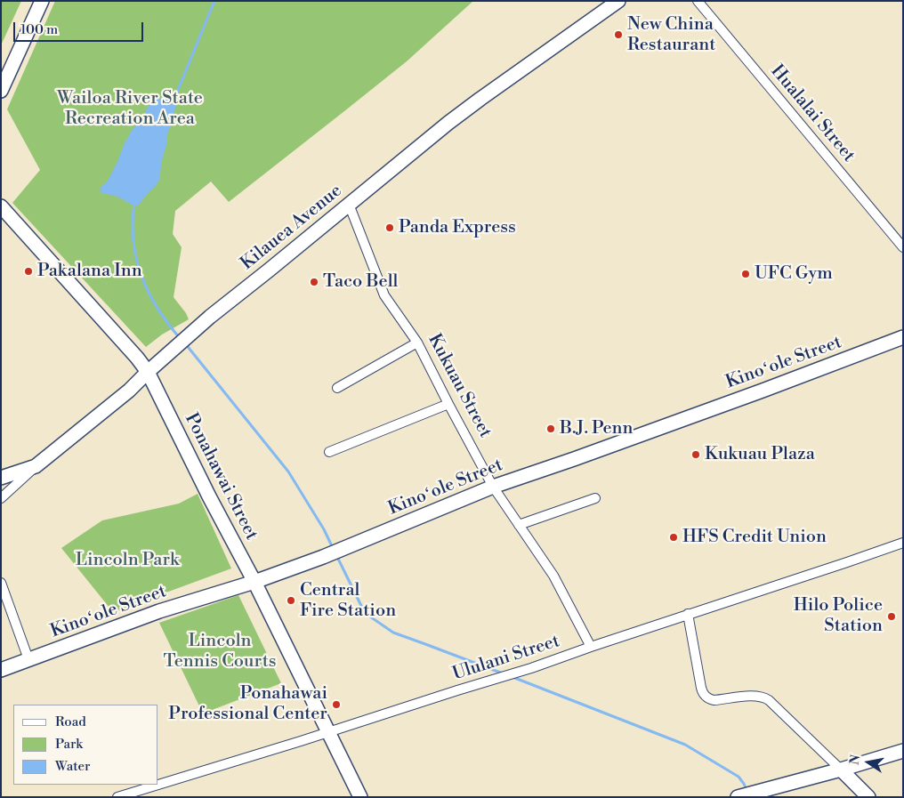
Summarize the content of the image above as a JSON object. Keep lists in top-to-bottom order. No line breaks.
{"streets":{"street":["Hualalai Street","Kilauea Avenue","Kinoʻole Street","Kukuau Street","Ponahawai Street","Ululani Street"]},"crossings":[["Kilauea Avenue","Kukuau Street"],["Kilauea Avenue","Ponahawai Street"],["Kinoʻole Street","Kukuau Street"],["Kinoʻole Street","Ponahawai Street"],["Kukuau Street","Ululani Street"],["Ponahawai Street","Ululani Street"]],"parks":["Wailoa River State Recreation Area","Lincoln Park","Lincoln Tennis Courts"],"places":["New China Restaurant","Panda Express","Pakalana Inn","UFC Gym","Taco Bell","B.J. Penn","Kukuau Plaza","HFS Credit Union","Central Fire Station","Hilo Police Station","Ponahawai Professional Center"],"legend":["Road","Park","Water"],"scale_bar":"100 m","north":"left"}
